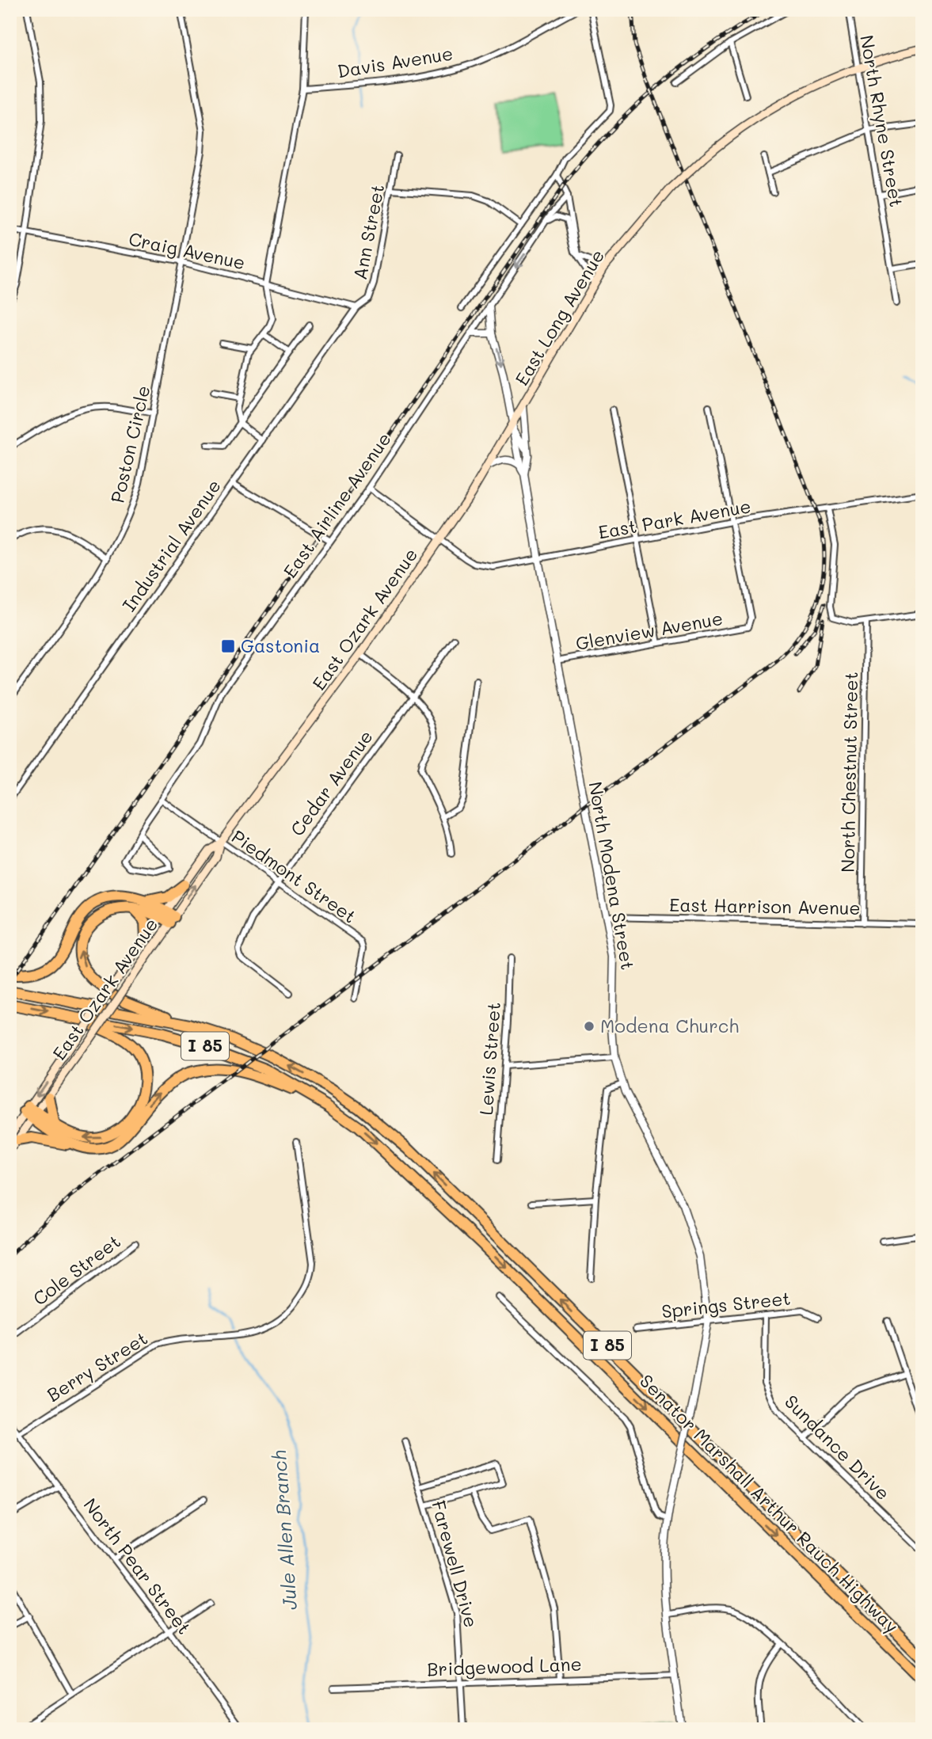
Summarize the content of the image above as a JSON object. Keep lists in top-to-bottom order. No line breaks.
{"streets":{"highway":["I 85","Senator Marshall Arthur Rauch Highway"],"main road":["East Long Avenue","East Ozark Avenue"],"street":["Davis Avenue","North Rhyne Street","Ann Street","Craig Avenue","Poston Circle","East Airline Avenue","East Park Avenue","Industrial Avenue","Glenview Avenue","North Chestnut Street","Cedar Avenue","North Modena Street","Piedmont Street","East Harrison Avenue","Lewis Street","Cole Street","Springs Street","Berry Street","Sundance Drive","Farewell Drive","North Pear Street","Bridgewood Lane"]},"crossings":[["North Rhyne Street","East Long Avenue"],["Ann Street","Craig Avenue"],["Ann Street","Industrial Avenue"],["Craig Avenue","Poston Circle"],["Craig Avenue","Industrial Avenue"],["East Long Avenue","East Ozark Avenue"],["East Long Avenue","North Modena Street"],["East Airline Avenue","East Park Avenue"],["East Airline Avenue","North Modena Street"],["East Airline Avenue","Piedmont Street"],["East Park Avenue","East Ozark Avenue"],["East Park Avenue","Glenview Avenue"],["East Park Avenue","North Modena Street"],["East Ozark Avenue","North Modena Street"],["East Ozark Avenue","Piedmont Street"],["Glenview Avenue","North Modena Street"],["North Chestnut Street","East Harrison Avenue"],["Cedar Avenue","Piedmont Street"],["North Modena Street","East Harrison Avenue"],["North Modena Street","Springs Street"],["North Modena Street","Bridgewood Lane"],["Springs Street","Sundance Drive"],["Berry Street","North Pear Street"],["Farewell Drive","Bridgewood Lane"]],"water":["Jule Allen Branch"],"places":{"transit":["Gastonia"],"other":["Modena Church"]}}
